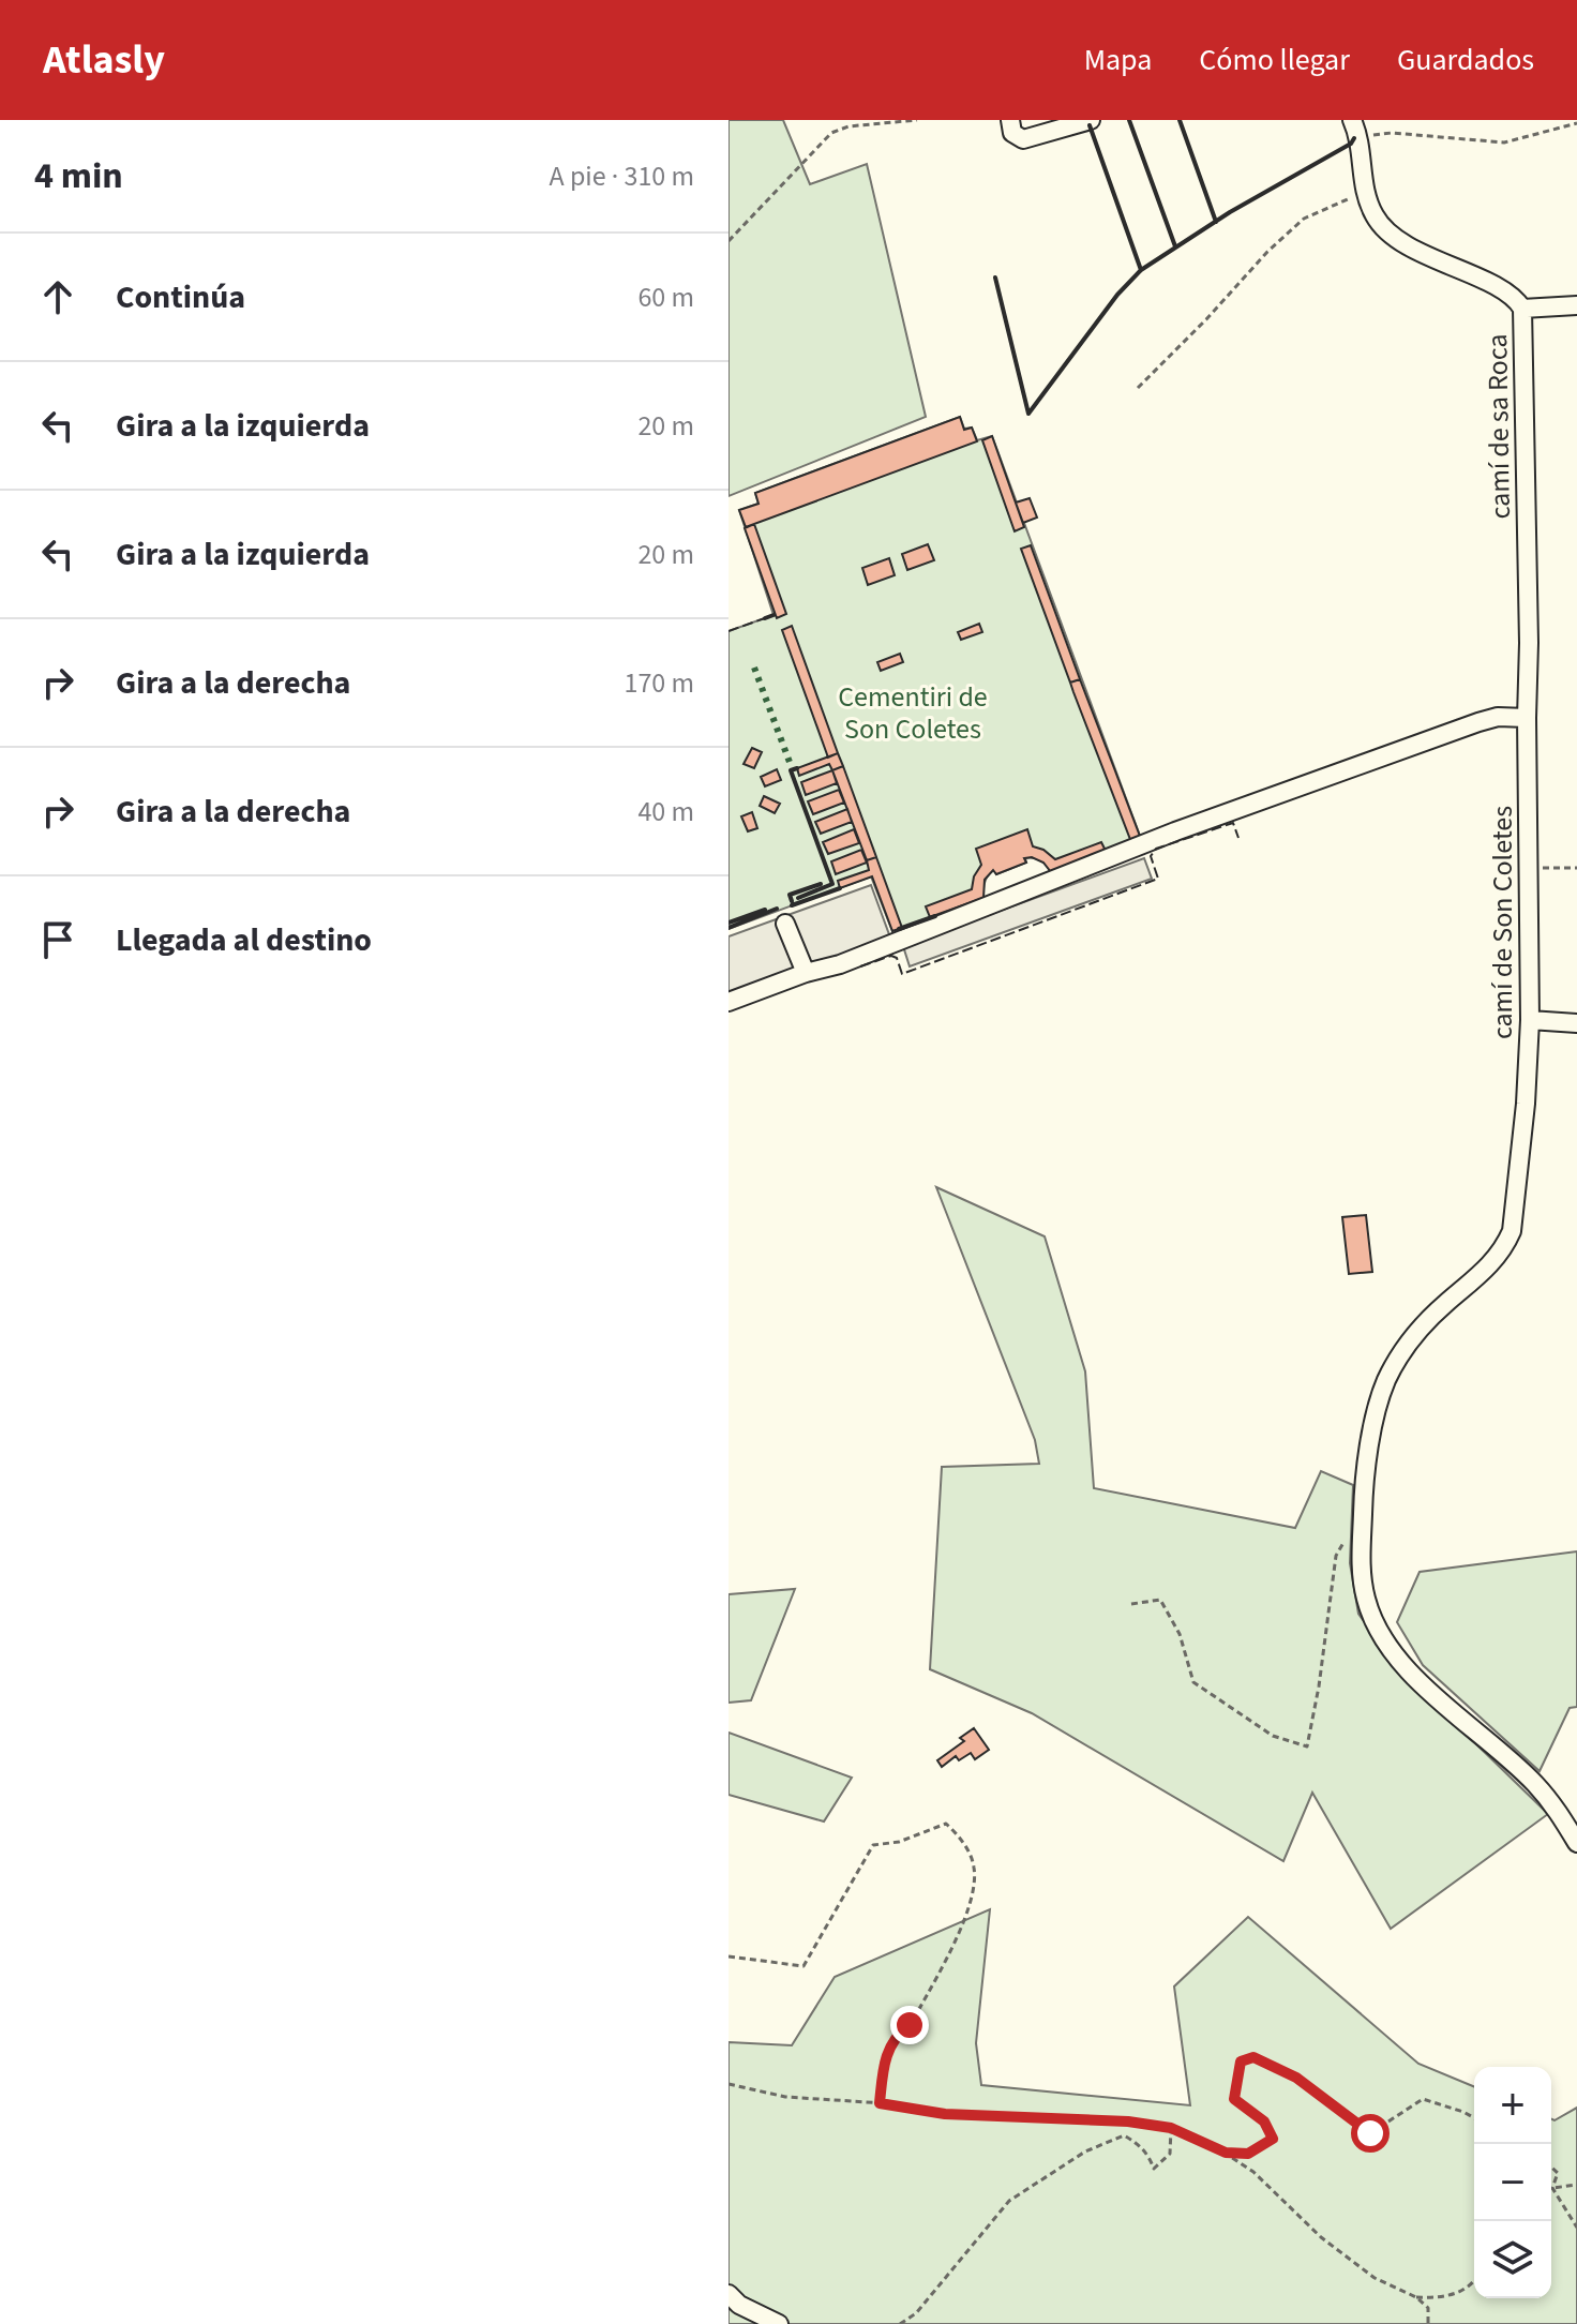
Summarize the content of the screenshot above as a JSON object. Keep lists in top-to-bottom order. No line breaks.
{"streets":{"street":["camí de sa Roca","camí de Son Coletes"]},"crossings":[["camí de sa Roca","camí de Son Coletes"]],"parks":["Cementiri de Son Coletes"],"page":{"header":"Atlasly","nav":["Mapa","Cómo llegar","Guardados"],"heading":["4 min","A pie · 310 m"],"list":[["Continúa","60 m"],["Gira a la izquierda","20 m"],["Gira a la izquierda","20 m"],["Gira a la derecha","170 m"],["Gira a la derecha","40 m"],"Llegada al destino"],"map_buttons":["+","−"]}}
